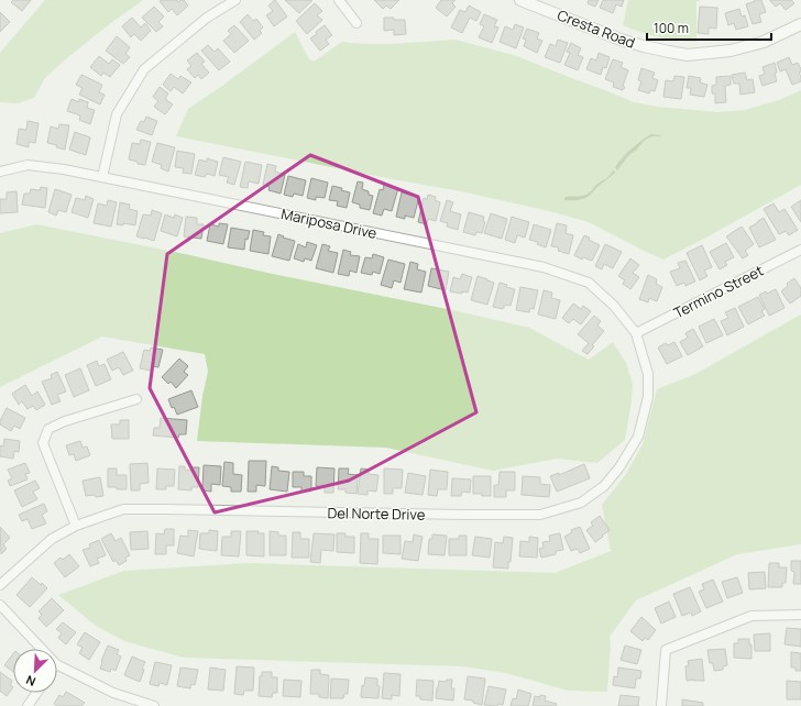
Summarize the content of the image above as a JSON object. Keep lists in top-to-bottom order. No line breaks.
{"streets":{"street":["Cresta Road","Mariposa Drive","Termino Street","Del Norte Drive"]},"crossings":[["Mariposa Drive","Termino Street"],["Mariposa Drive","Del Norte Drive"],["Termino Street","Del Norte Drive"]],"scale_bar":"100 m","north":"bottom left"}
